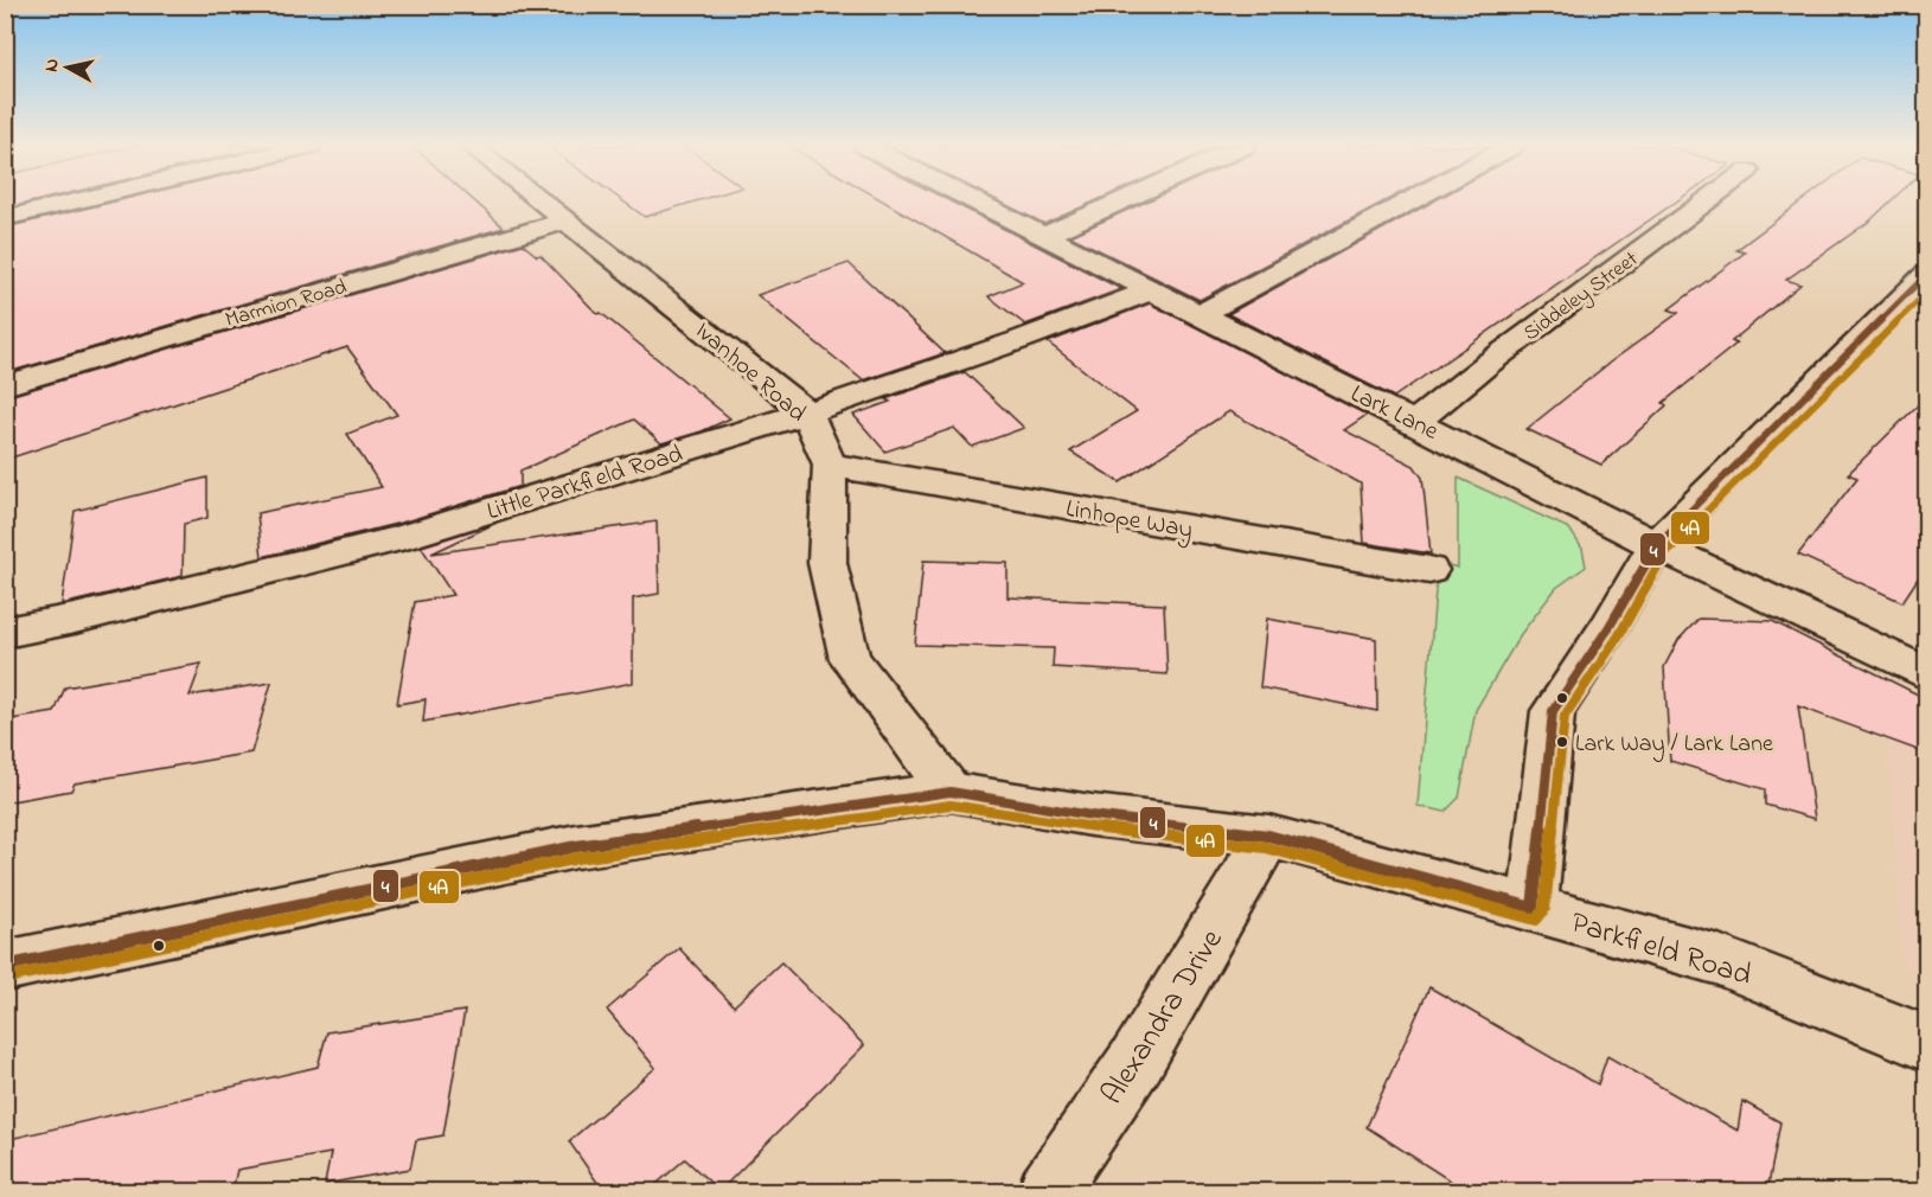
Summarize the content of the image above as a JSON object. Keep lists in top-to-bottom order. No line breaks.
{"streets":{"street":["Siddeley Street","Marmion Road","Ivanhoe Road","Lark Lane","Little Parkfield Road","Linhope Way","Parkfield Road","Alexandra Drive"]},"crossings":[["Siddeley Street","Lark Lane"],["Marmion Road","Ivanhoe Road"],["Ivanhoe Road","Little Parkfield Road"],["Ivanhoe Road","Linhope Way"],["Ivanhoe Road","Parkfield Road"],["Lark Lane","Little Parkfield Road"],["Parkfield Road","Alexandra Drive"]],"places":["Lark Way / Lark Lane"],"lines":["transit line 4","transit line 4A"],"north":"left"}
